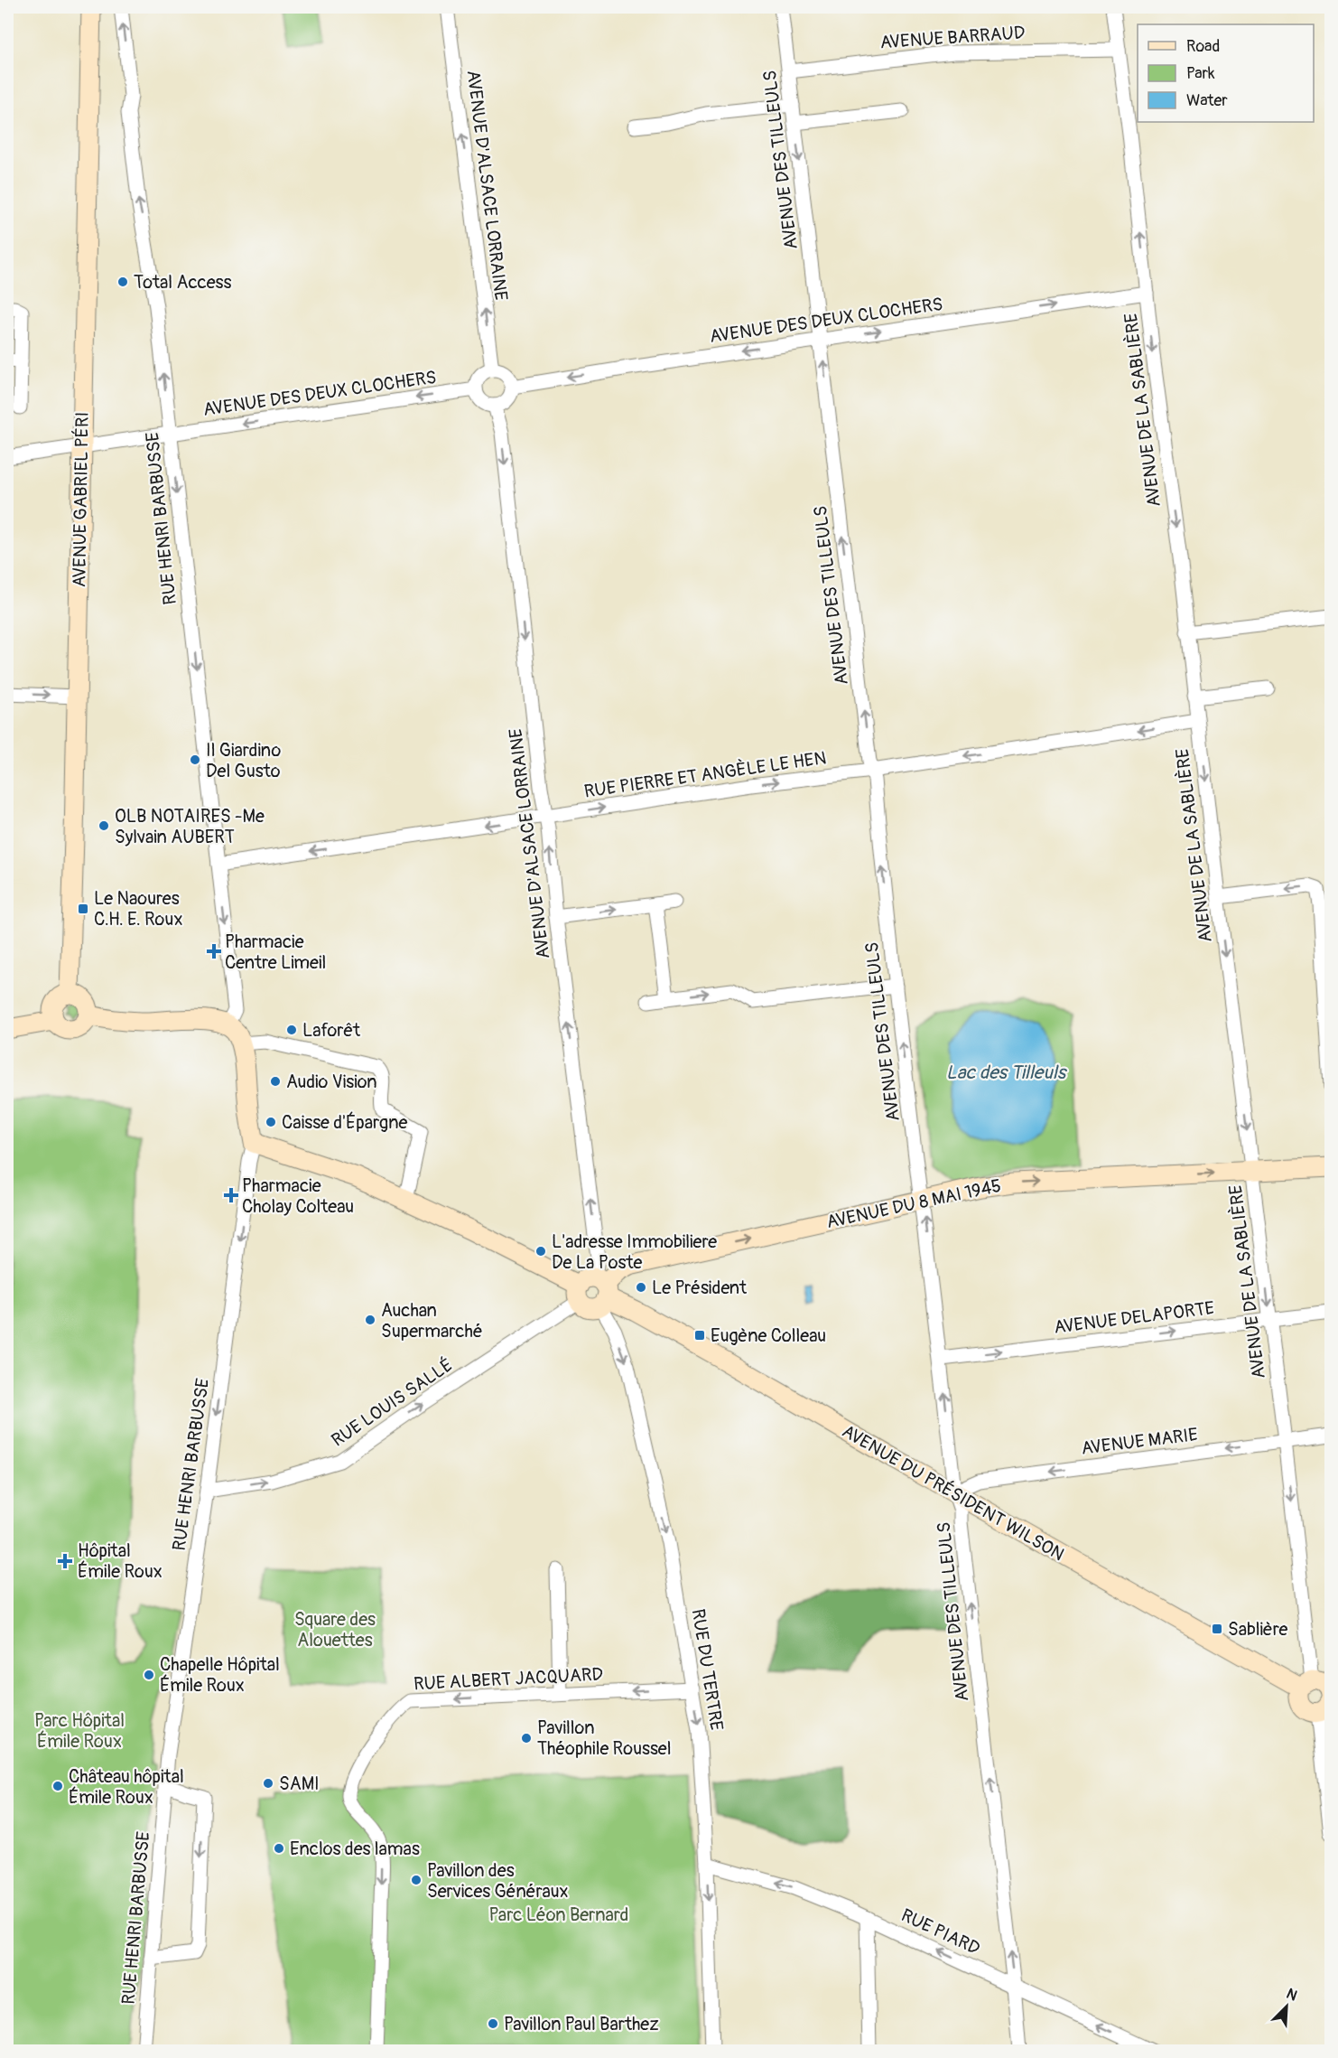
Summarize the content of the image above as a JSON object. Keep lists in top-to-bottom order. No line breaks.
{"streets":{"street":["AVENUE BARRAUD","AVENUE DES TILLEULS","AVENUE D'ALSACE LORRAINE","AVENUE DES DEUX CLOCHERS","AVENUE DE LA SABLIÈRE","AVENUE GABRIEL PÉRI","RUE HENRI BARBUSSE","RUE PIERRE ET ANGÈLE LE HEN","AVENUE DU 8 MAI 1945","AVENUE DELAPORTE","RUE LOUIS SALLÉ","AVENUE MARIE","AVENUE DU PRÉSIDENT WILSON","RUE DU TERTRE","RUE ALBERT JACQUARD","RUE PIARD"]},"crossings":[["AVENUE BARRAUD","AVENUE DES TILLEULS"],["AVENUE BARRAUD","AVENUE DE LA SABLIÈRE"],["AVENUE DES TILLEULS","AVENUE DES DEUX CLOCHERS"],["AVENUE DES TILLEULS","RUE PIERRE ET ANGÈLE LE HEN"],["AVENUE DES TILLEULS","AVENUE DU 8 MAI 1945"],["AVENUE DES TILLEULS","AVENUE DELAPORTE"],["AVENUE DES TILLEULS","AVENUE MARIE"],["AVENUE DES TILLEULS","AVENUE DU PRÉSIDENT WILSON"],["AVENUE DES TILLEULS","RUE PIARD"],["AVENUE D'ALSACE LORRAINE","AVENUE DES DEUX CLOCHERS"],["AVENUE D'ALSACE LORRAINE","RUE PIERRE ET ANGÈLE LE HEN"],["AVENUE D'ALSACE LORRAINE","AVENUE DU 8 MAI 1945"],["AVENUE D'ALSACE LORRAINE","RUE LOUIS SALLÉ"],["AVENUE D'ALSACE LORRAINE","AVENUE DU PRÉSIDENT WILSON"],["AVENUE D'ALSACE LORRAINE","RUE DU TERTRE"],["AVENUE DES DEUX CLOCHERS","AVENUE DE LA SABLIÈRE"],["AVENUE DES DEUX CLOCHERS","AVENUE GABRIEL PÉRI"],["AVENUE DES DEUX CLOCHERS","RUE HENRI BARBUSSE"],["AVENUE DE LA SABLIÈRE","RUE PIERRE ET ANGÈLE LE HEN"],["AVENUE DE LA SABLIÈRE","AVENUE DU 8 MAI 1945"],["AVENUE DE LA SABLIÈRE","AVENUE DELAPORTE"],["AVENUE DE LA SABLIÈRE","AVENUE MARIE"],["AVENUE DE LA SABLIÈRE","AVENUE DU PRÉSIDENT WILSON"],["RUE HENRI BARBUSSE","RUE PIERRE ET ANGÈLE LE HEN"],["RUE HENRI BARBUSSE","RUE LOUIS SALLÉ"],["RUE HENRI BARBUSSE","AVENUE DU PRÉSIDENT WILSON"],["AVENUE DU 8 MAI 1945","RUE LOUIS SALLÉ"],["AVENUE DU 8 MAI 1945","AVENUE DU PRÉSIDENT WILSON"],["AVENUE DU 8 MAI 1945","RUE DU TERTRE"],["RUE LOUIS SALLÉ","AVENUE DU PRÉSIDENT WILSON"],["RUE LOUIS SALLÉ","RUE DU TERTRE"],["AVENUE MARIE","AVENUE DU PRÉSIDENT WILSON"],["AVENUE DU PRÉSIDENT WILSON","RUE DU TERTRE"],["RUE DU TERTRE","RUE ALBERT JACQUARD"],["RUE DU TERTRE","RUE PIARD"]],"one_way":["AVENUE DU 8 MAI 1945","AVENUE DELAPORTE","RUE LOUIS SALLÉ","AVENUE MARIE","RUE DU TERTRE","RUE PIARD"],"water":["Lac des Tilleuls"],"parks":["Square des Alouettes","Parc Hôpital Émile Roux","Parc Léon Bernard"],"places":{"other":["Total Access","Il Giardino Del Gusto","OLB NOTAIRES -Me Sylvain AUBERT","Laforêt","Audio Vision","Caisse d'Épargne","L'adresse Immobiliere De La Poste","Le Président","Auchan Supermarché","Chapelle Hôpital Émile Roux","Pavillon Théophile Roussel","SAMI","Château hôpital Émile Roux","Enclos des lamas","Pavillon des Services Généraux","Pavillon Paul Barthez"],"transit":["Le Naoures C.H. E. Roux","Eugène Colleau","Sablière"],"health":["Pharmacie Centre Limeil","Pharmacie Cholay Colteau","Hôpital Émile Roux"]},"legend":["Road","Park","Water"],"north":"top right"}
